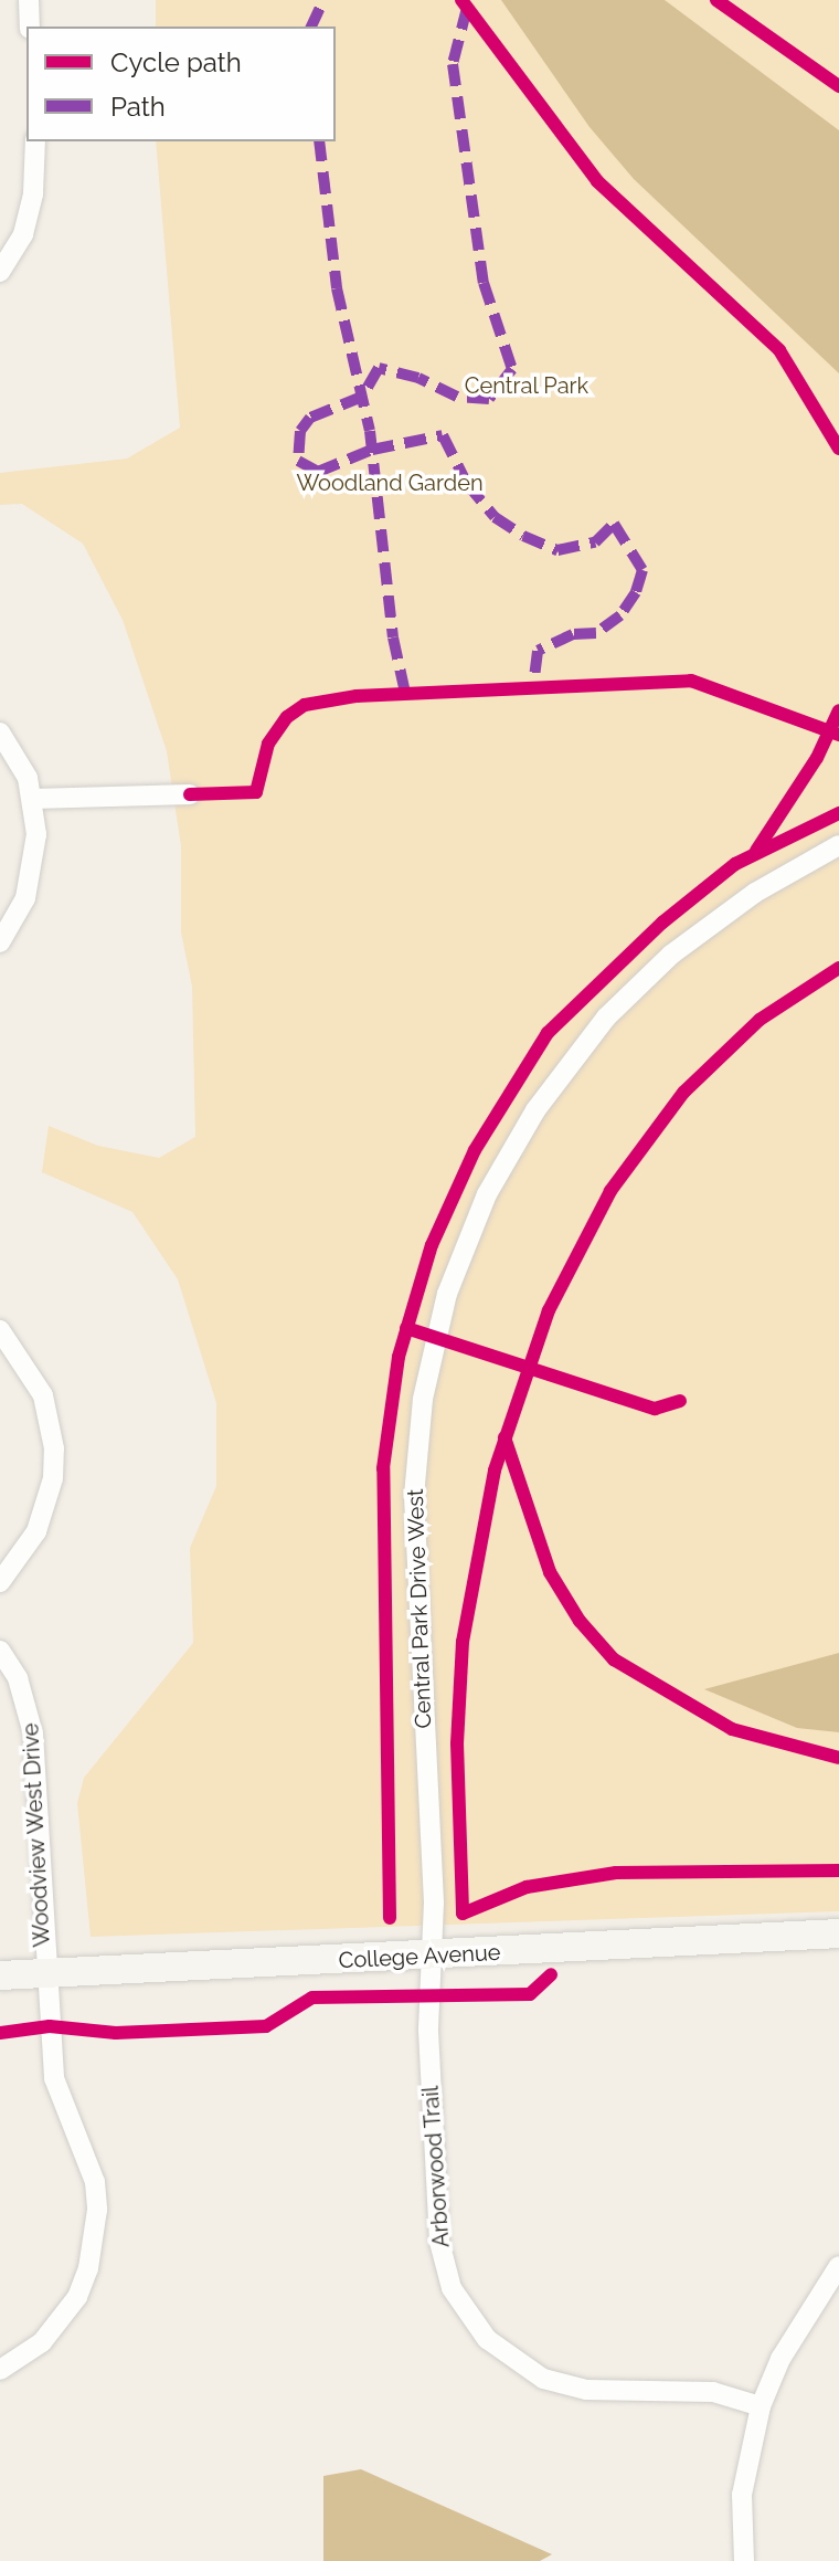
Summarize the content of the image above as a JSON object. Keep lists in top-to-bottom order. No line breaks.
{"streets":{"main road":["College Avenue"],"street":["Central Park Drive West","Woodview West Drive","Arborwood Trail"]},"crossings":[["Central Park Drive West","College Avenue"],["Central Park Drive West","Arborwood Trail"],["Woodview West Drive","College Avenue"],["College Avenue","Arborwood Trail"]],"parks":["Central Park","Woodland Garden"],"legend":["Cycle path","Path"]}
